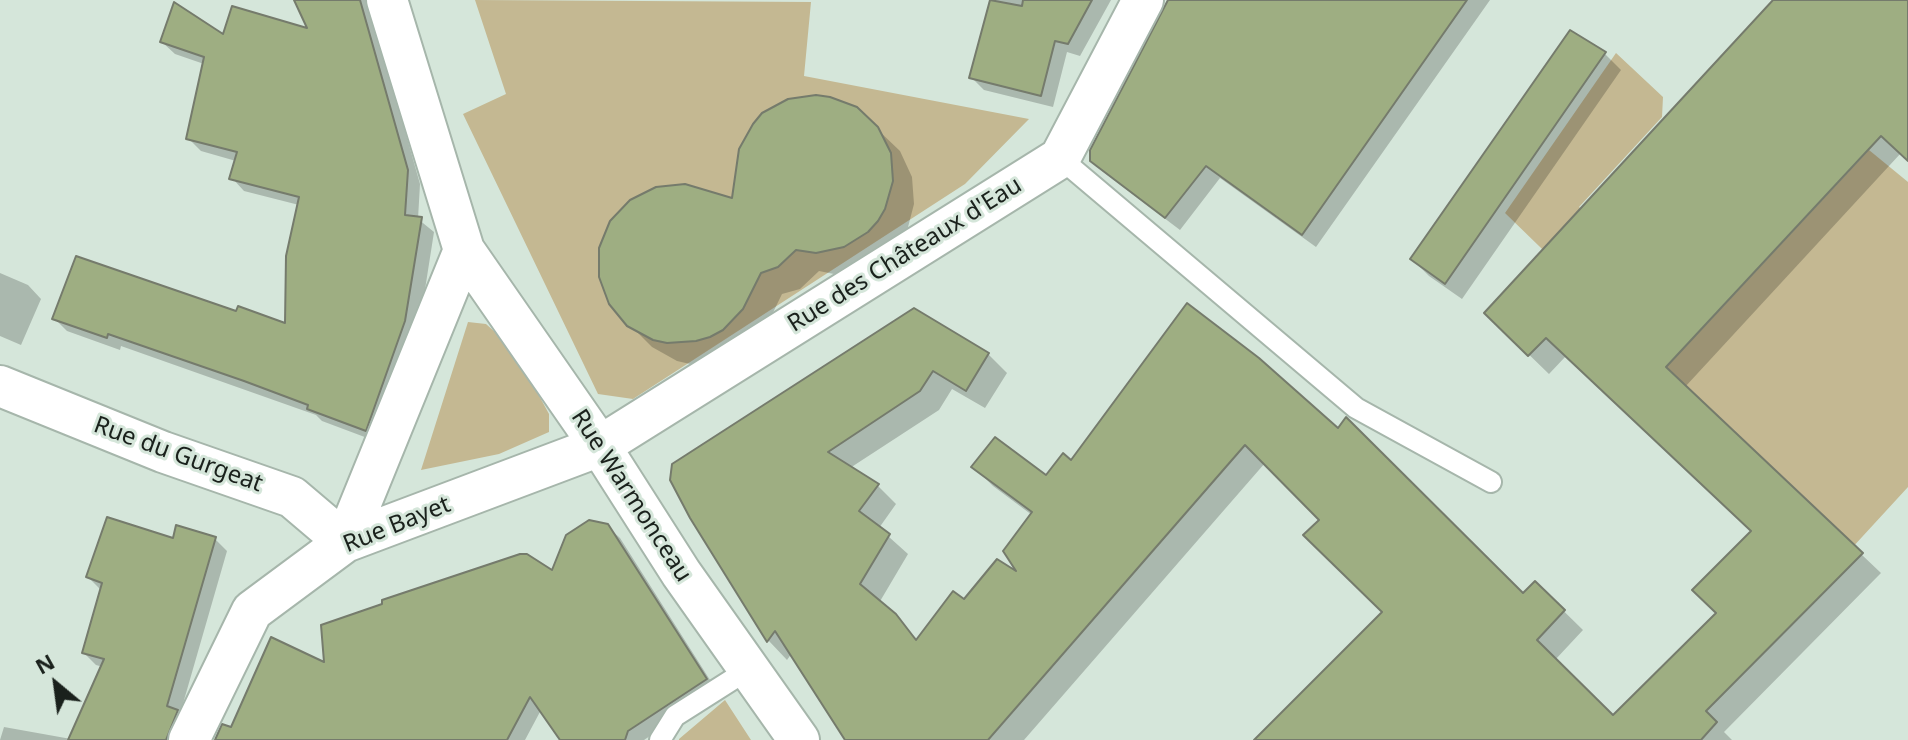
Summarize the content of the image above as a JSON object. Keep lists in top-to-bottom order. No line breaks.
{"streets":{"street":["Rue des Châteaux d'Eau","Rue du Gurgeat","Rue Warmonceau","Rue Bayet"]},"crossings":[["Rue des Châteaux d'Eau","Rue Warmonceau"],["Rue des Châteaux d'Eau","Rue Bayet"],["Rue du Gurgeat","Rue Bayet"],["Rue Warmonceau","Rue Bayet"]],"north":"top left"}
